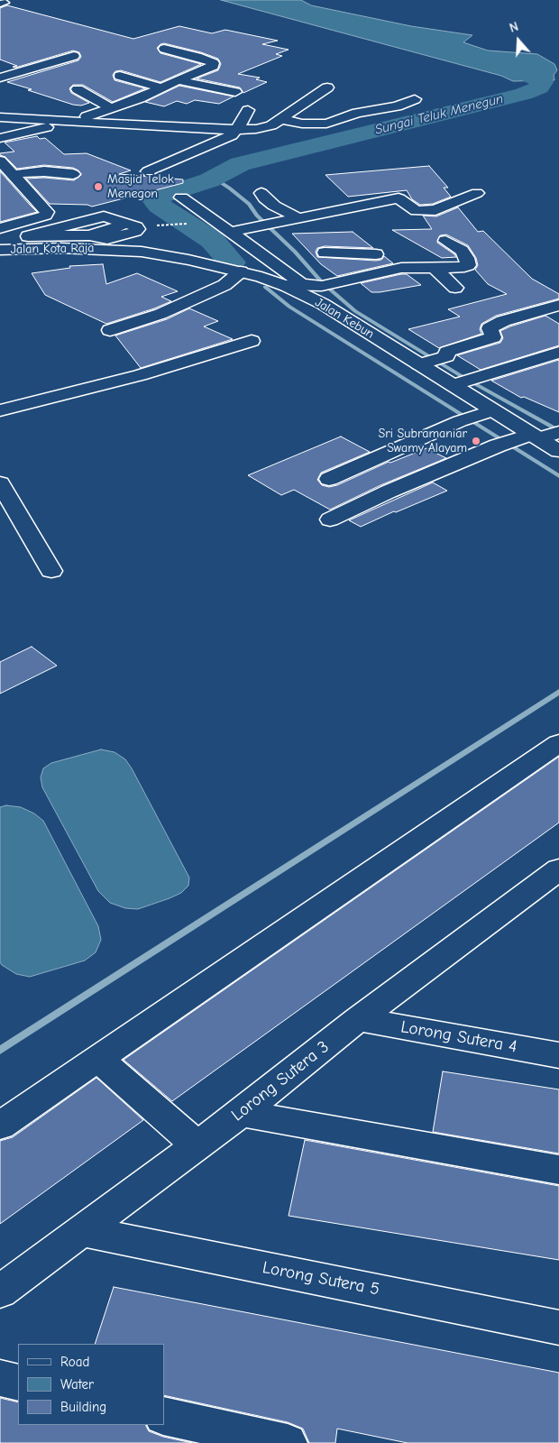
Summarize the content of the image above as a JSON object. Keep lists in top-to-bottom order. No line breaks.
{"streets":{"street":["Jalan Kota Raja","Jalan Kebun","Lorong Sutera 4","Lorong Sutera 3","Lorong Sutera 5"]},"crossings":[["Jalan Kota Raja","Jalan Kebun"],["Lorong Sutera 4","Lorong Sutera 3"],["Lorong Sutera 3","Lorong Sutera 5"]],"water":["Sungai Teluk Menegun"],"places":["Masjid Telok Menegon","Sri Subramaniar Swamy Alayam"],"legend":["Road","Water","Building"],"north":"top"}
